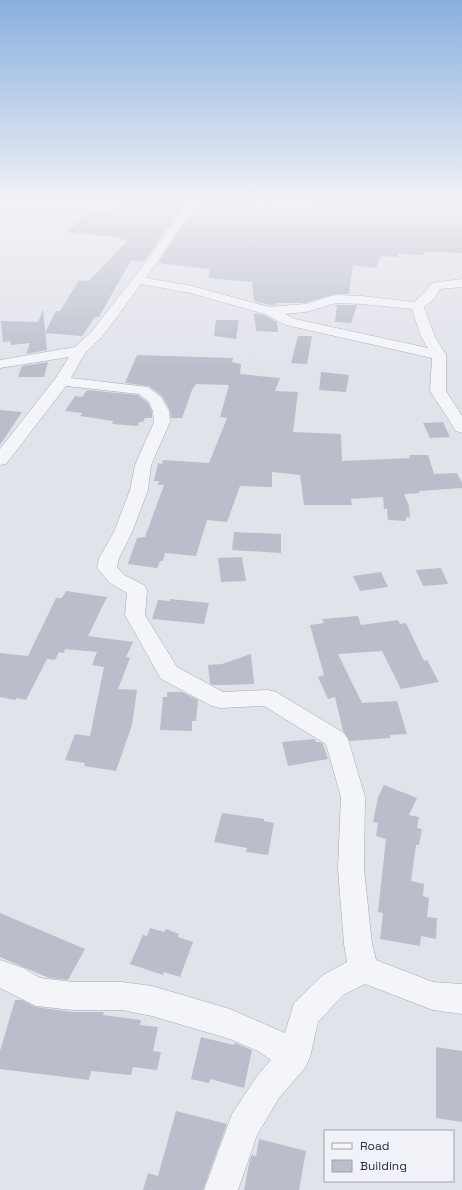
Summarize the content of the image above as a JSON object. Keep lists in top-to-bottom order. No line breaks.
{"legend":["Road","Building"]}
